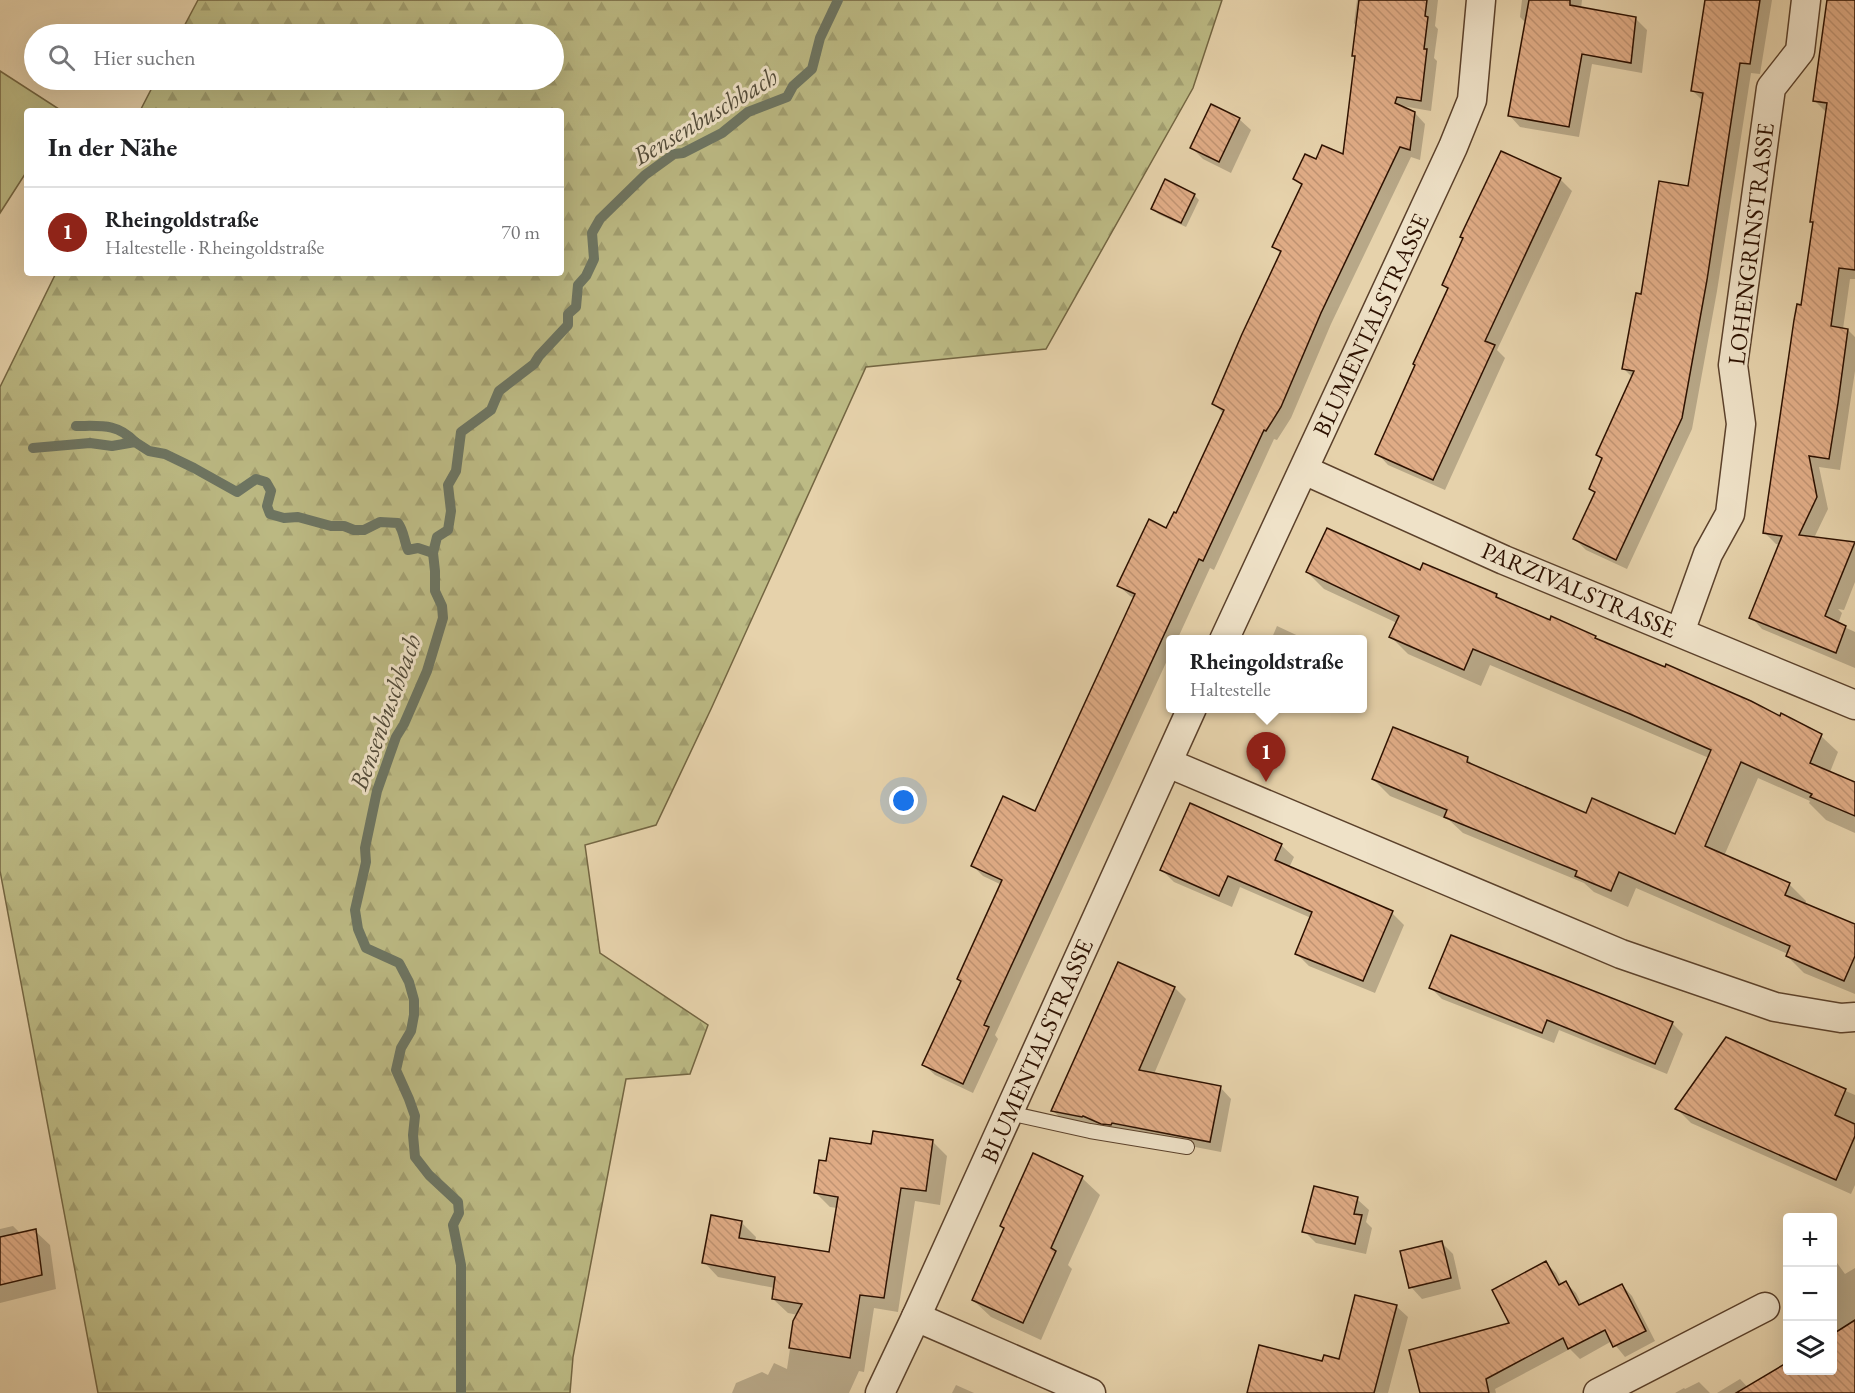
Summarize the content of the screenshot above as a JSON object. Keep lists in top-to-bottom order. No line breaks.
{"streets":{"street":["LOHENGRINSTRASSE","BLUMENTALSTRASSE","PARZIVALSTRASSE"]},"crossings":[["LOHENGRINSTRASSE","PARZIVALSTRASSE"],["BLUMENTALSTRASSE","PARZIVALSTRASSE"]],"water":["Bensenbuschbach"],"page":{"search":"Hier suchen","heading":"In der Nähe","list":[{"mark":"1","name":"Rheingoldstraße","note":"Haltestelle · Rheingoldstraße","value":"70 m"}],"popup":["Rheingoldstraße","Haltestelle"],"pins":"1","map_buttons":["+","−"]}}
